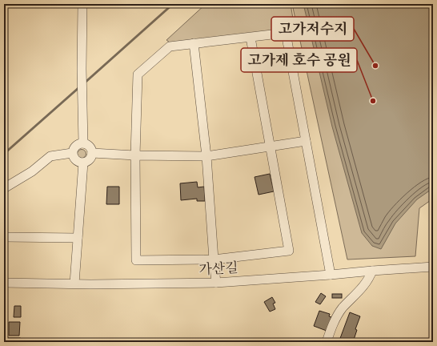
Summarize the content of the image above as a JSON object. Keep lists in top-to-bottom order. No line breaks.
{"streets":{"street":["가산길"]},"places":["고가저수지","고가제 호수 공원"]}
